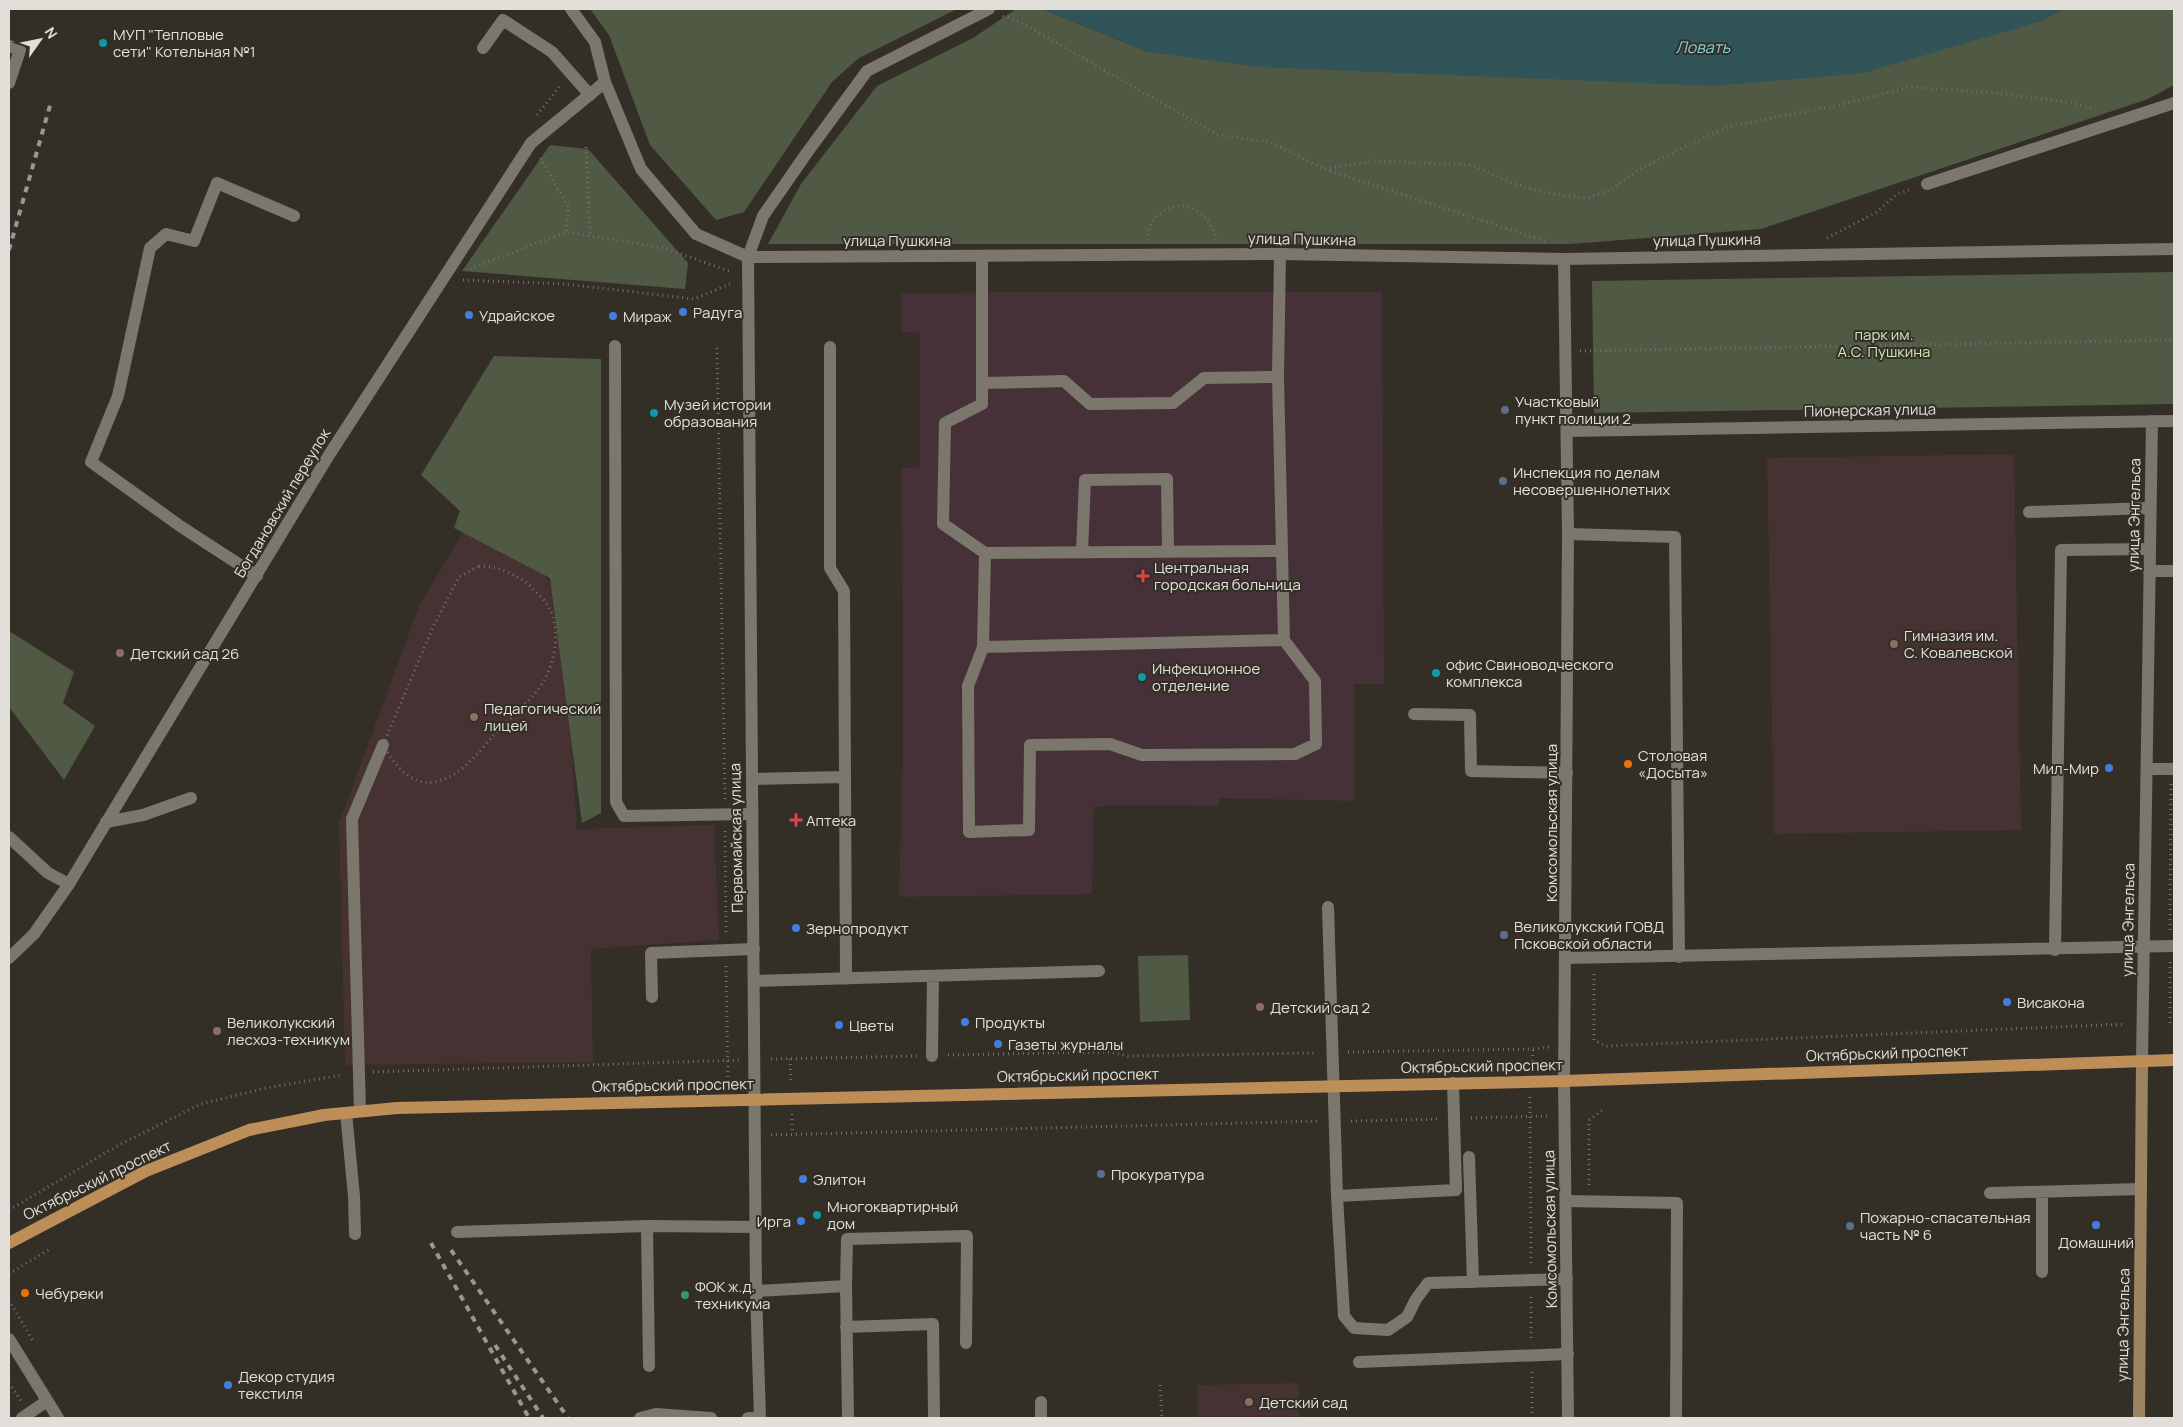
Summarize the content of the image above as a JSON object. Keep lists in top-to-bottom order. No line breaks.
{"streets":{"main road":["Октябрьский проспект"],"street":["улица Пушкина","Пионерская улица","Богдановский переулок","улица Энгельса","Комсомольская улица","Первомайская улица"]},"crossings":[["улица Пушкина","Богдановский переулок"],["улица Пушкина","Комсомольская улица"],["улица Пушкина","Первомайская улица"],["Пионерская улица","улица Энгельса"],["Пионерская улица","Комсомольская улица"],["улица Энгельса","Октябрьский проспект"],["Комсомольская улица","Октябрьский проспект"],["Первомайская улица","Октябрьский проспект"]],"water":["Ловать"],"parks":["парк им. А.С. Пушкина"],"places":{"other":["МУП \"Тепловые сети\" Котельная №1","Радуга","Удрайское","Мираж","Участковый пункт полиции 2","Музей истории образования","Инспекция по делам несовершеннолетних","Гимназия им. С. Ковалевской","Детский сад 26","офис Свиноводческого комплекса","Инфекционное отделение","Педагогический лицей","Столовая «Досыта»","Мил-Мир","Зернопродукт","Великолукский ГОВД Псковской области","Висакона","Детский сад 2","Продукты","Цветы","Великолукский лесхоз-техникум","Газеты журналы","Прокуратура","Элитон","Многоквартирный дом","Ирга","Домашний","Пожарно-спасательная часть № 6","Чебуреки","ФОК ж.д. техникума","Декор студия текстиля","Детский сад"],"health":["Центральная городская больница","Аптека"]},"north":"top right"}
